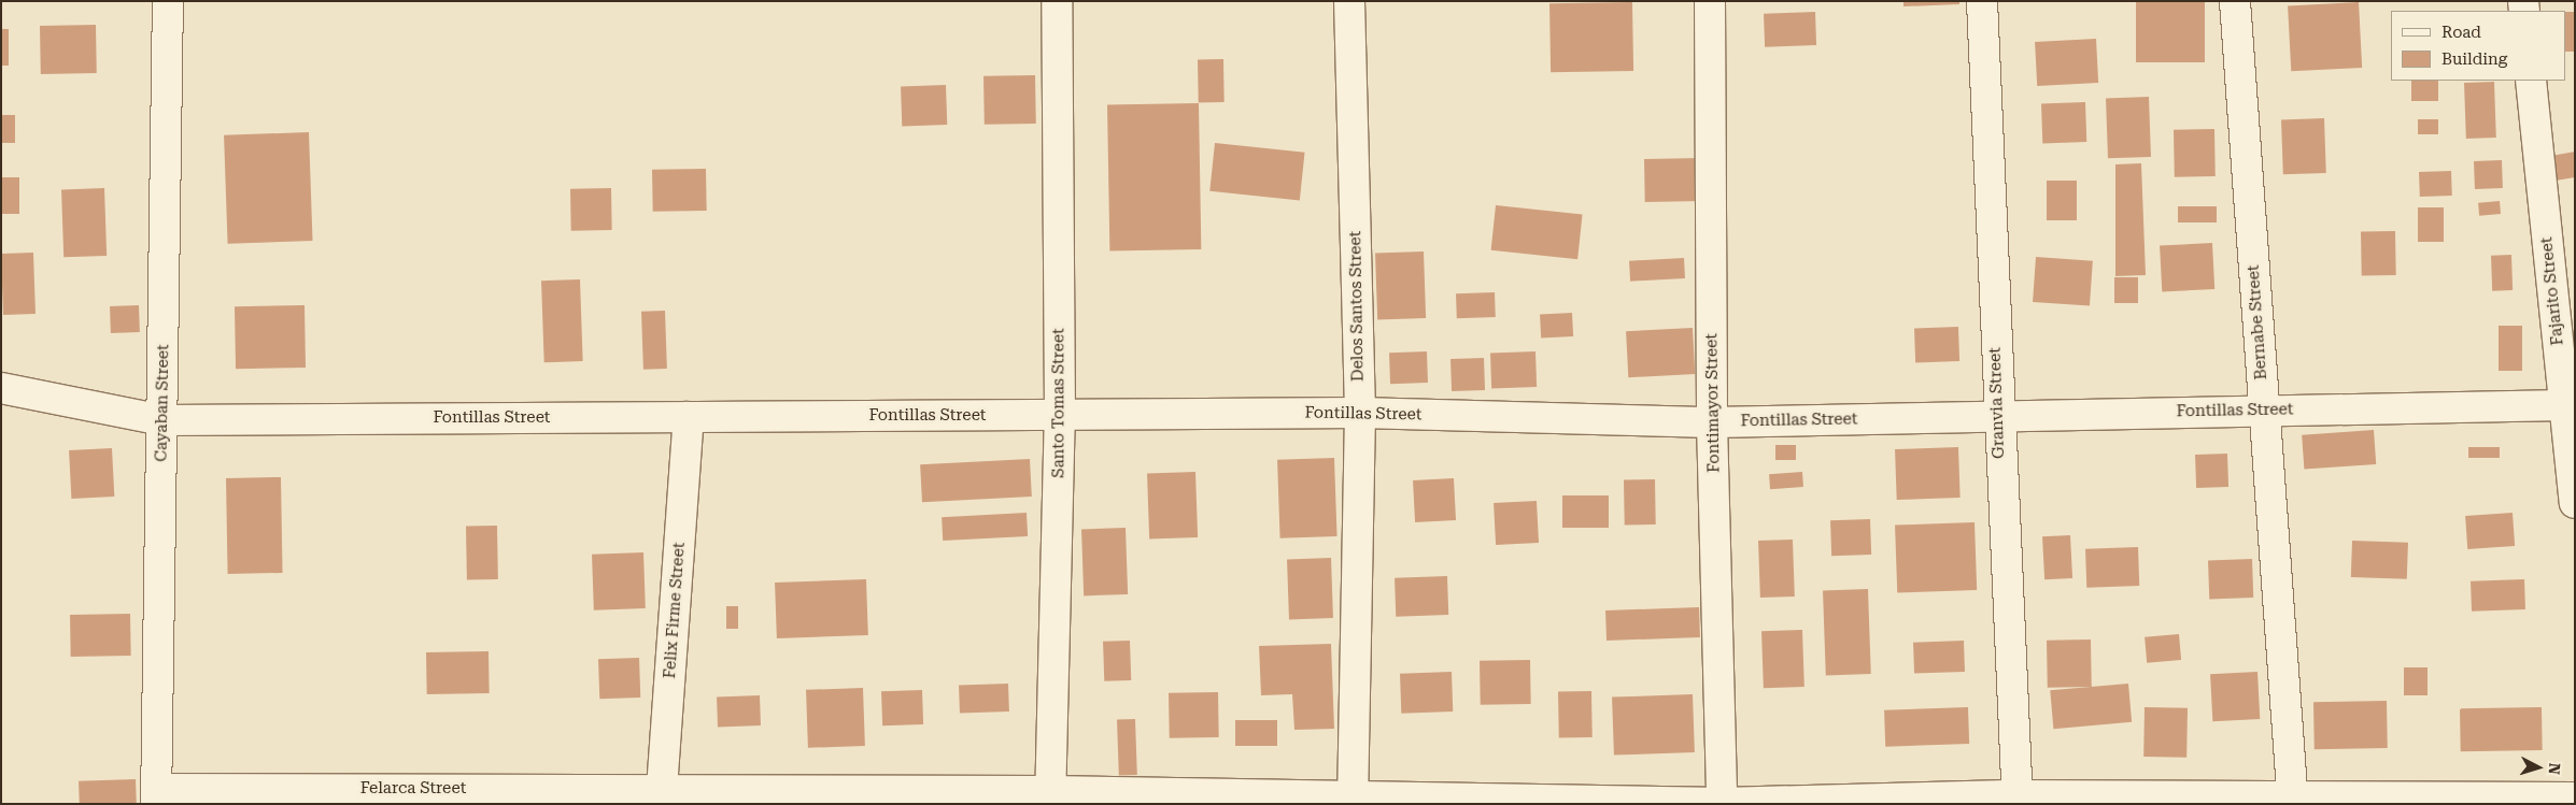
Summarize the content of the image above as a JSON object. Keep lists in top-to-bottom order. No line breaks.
{"streets":{"street":["Fajarito Street","Delos Santos Street","Bernabe Street","Cayaban Street","Santo Tomas Street","Fontimayor Street","Granvia Street","Fontillas Street","Felix Firme Street","Felarca Street"]},"crossings":[["Fajarito Street","Fontillas Street"],["Delos Santos Street","Fontillas Street"],["Delos Santos Street","Felarca Street"],["Bernabe Street","Fontillas Street"],["Bernabe Street","Felarca Street"],["Cayaban Street","Fontillas Street"],["Cayaban Street","Felarca Street"],["Santo Tomas Street","Fontillas Street"],["Santo Tomas Street","Felarca Street"],["Fontimayor Street","Fontillas Street"],["Fontimayor Street","Felarca Street"],["Granvia Street","Fontillas Street"],["Granvia Street","Felarca Street"],["Fontillas Street","Felix Firme Street"],["Felix Firme Street","Felarca Street"]],"legend":["Road","Building"],"north":"right"}
